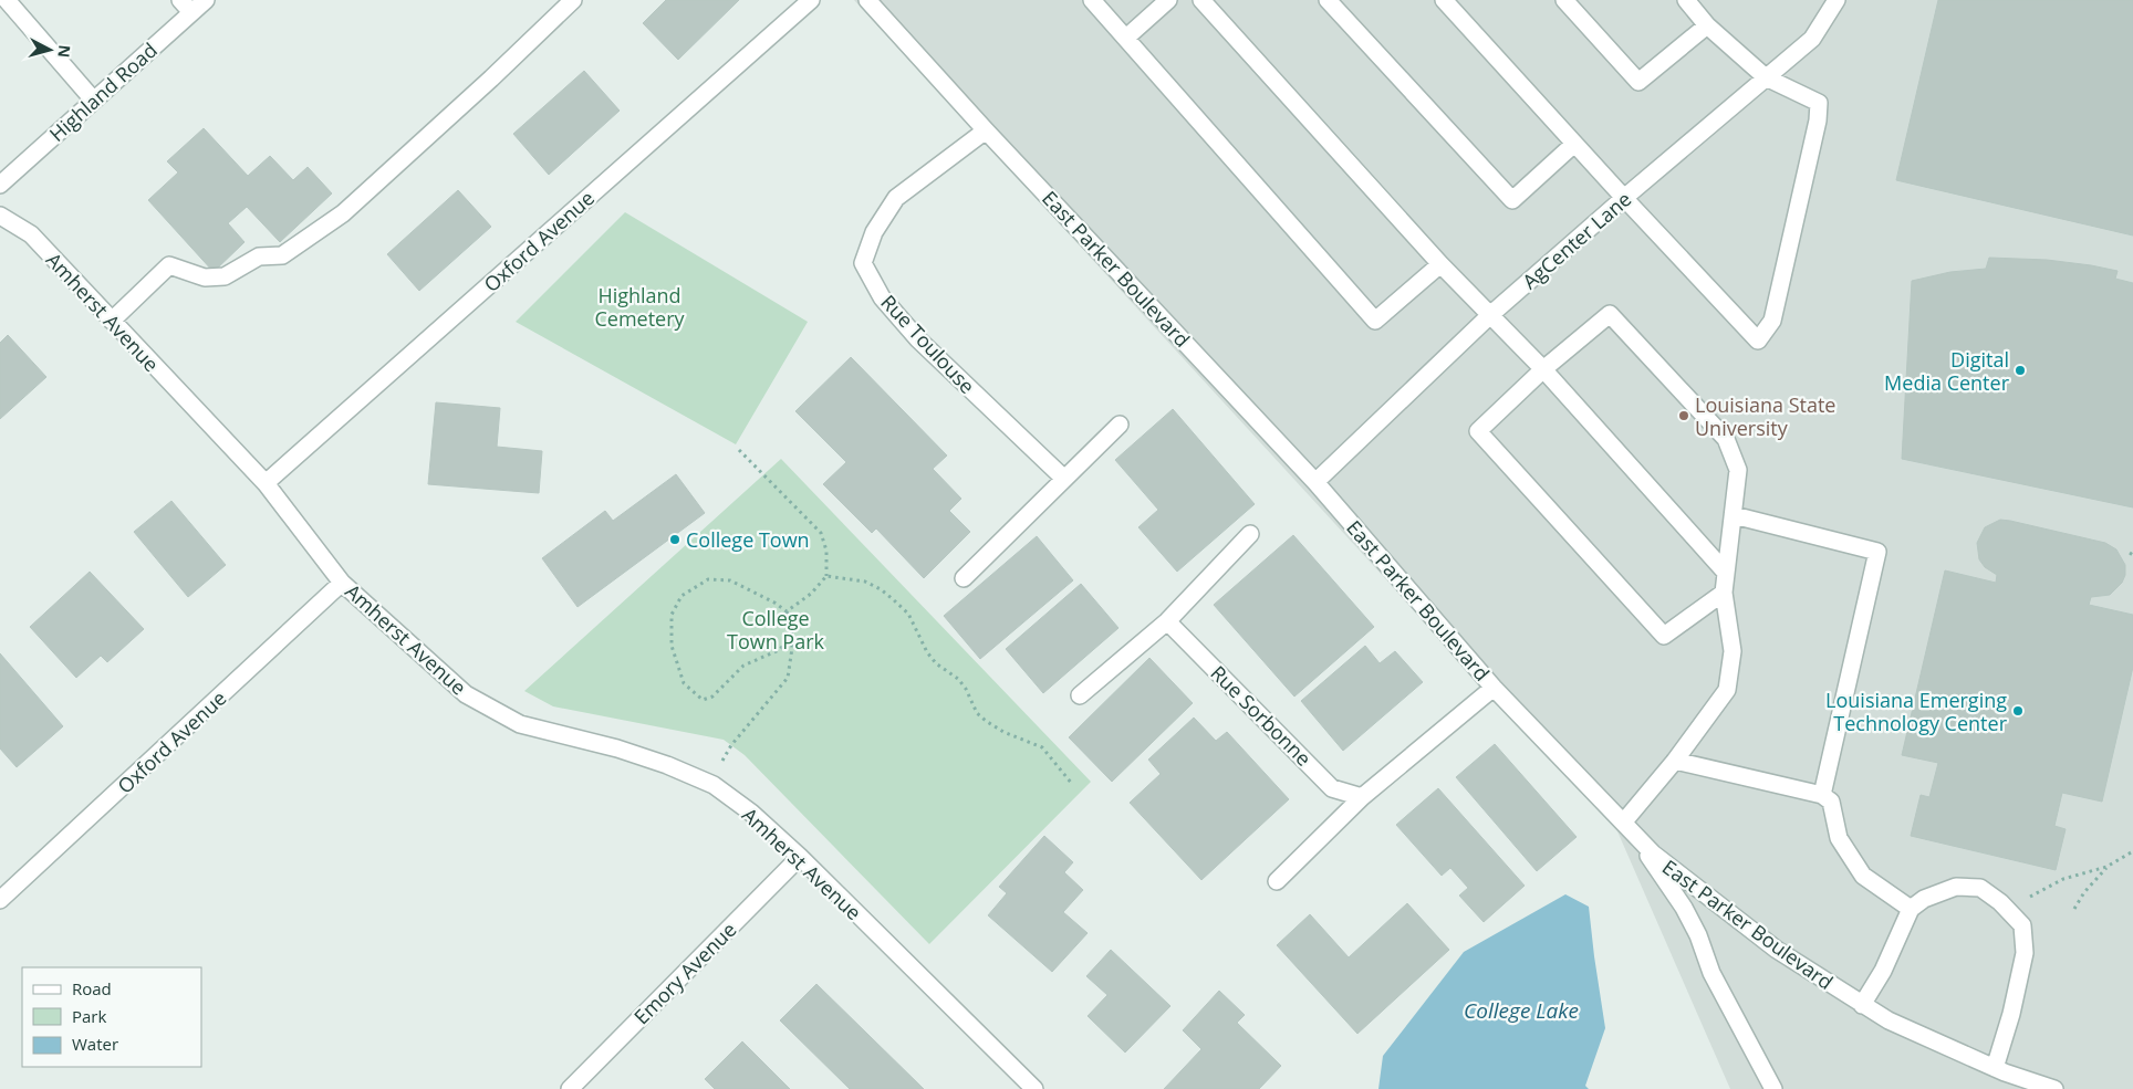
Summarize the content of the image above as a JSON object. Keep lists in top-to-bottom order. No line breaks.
{"streets":{"street":["Highland Road","AgCenter Lane","Oxford Avenue","East Parker Boulevard","Amherst Avenue","Rue Toulouse","Rue Sorbonne","Emory Avenue"]},"crossings":[["AgCenter Lane","East Parker Boulevard"],["Oxford Avenue","Amherst Avenue"],["East Parker Boulevard","Rue Toulouse"],["Amherst Avenue","Emory Avenue"]],"water":["College Lake"],"parks":["Highland Cemetery","College Town Park"],"places":["Digital Media Center","Louisiana State University","College Town","Louisiana Emerging Technology Center"],"legend":["Road","Park","Water"],"north":"right"}
